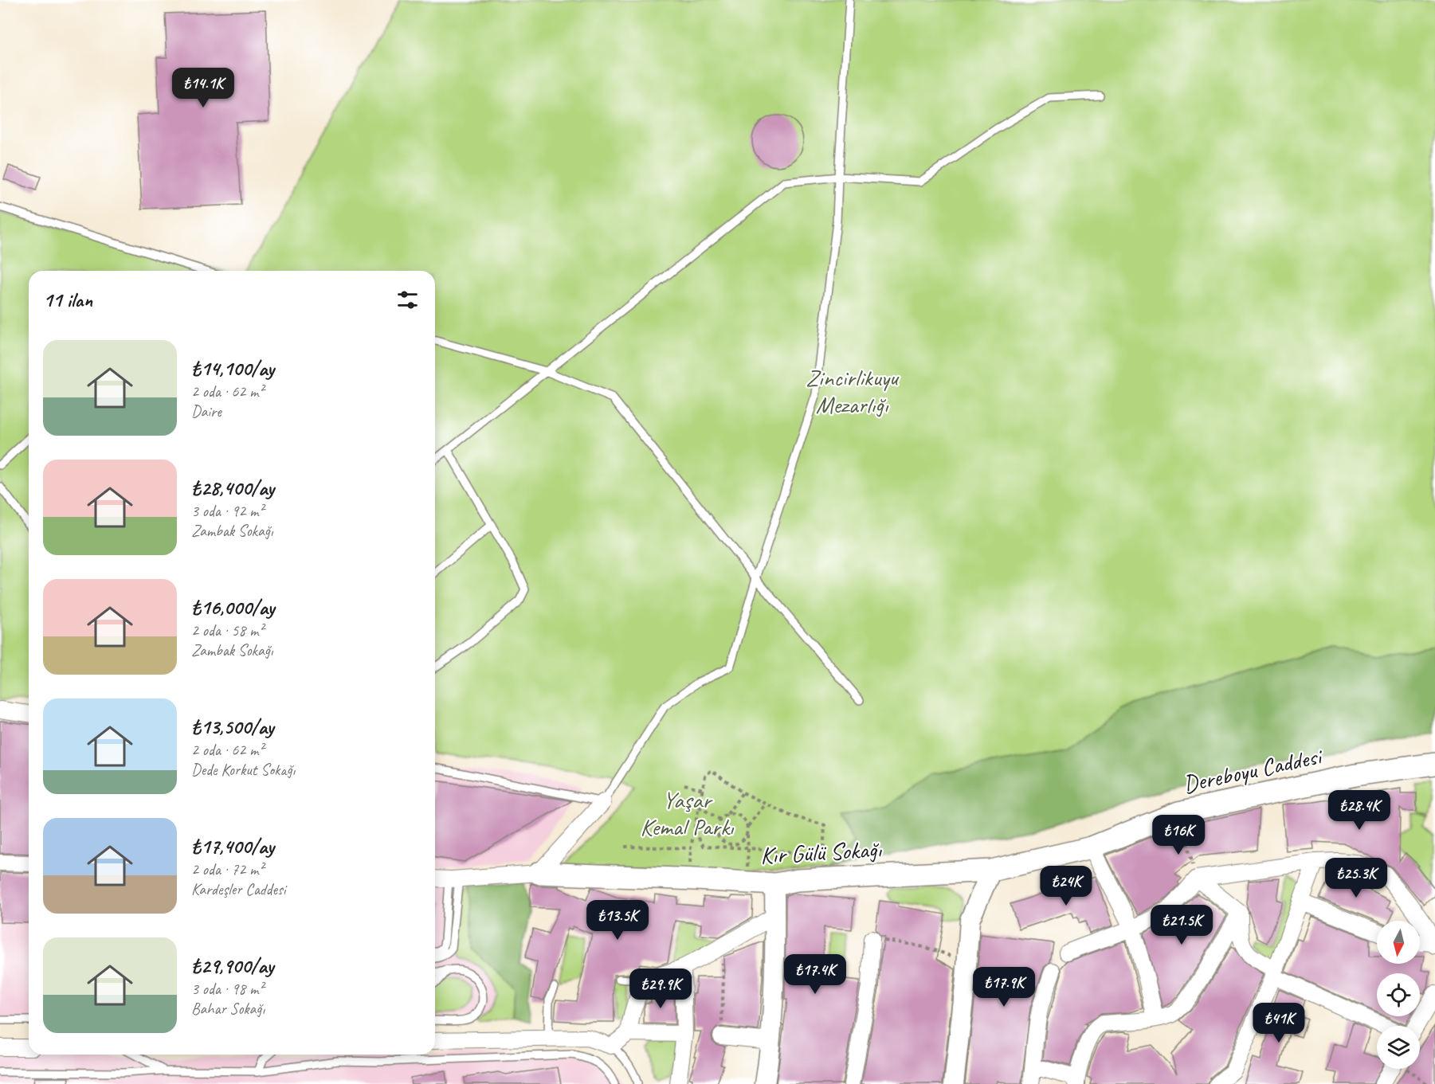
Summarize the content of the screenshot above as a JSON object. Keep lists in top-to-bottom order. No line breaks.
{"streets":{"main road":["Dereboyu Caddesi","Kır Gülü Sokağı"]},"crossings":[["Dereboyu Caddesi","Kır Gülü Sokağı"]],"parks":["Zincirlikuyu Mezarlığı","Yaşar Kemal Parkı"],"north":"bottom","page":{"price":["₺14.1K","₺28.4K","₺16K","₺25.3K","₺24K","₺13.5K","₺21.5K","₺17.4K","₺17.9K","₺29.9K","₺41K"],"heading":"11 ilan","list":[{"name":"₺14,100/ay","note":"2 oda · 62 m² · Daire"},{"name":"₺28,400/ay","note":"3 oda · 92 m² · Zambak Sokağı"},{"name":"₺16,000/ay","note":"2 oda · 58 m² · Zambak Sokağı"},{"name":"₺13,500/ay","note":"2 oda · 62 m² · Dede Korkut Sokağı"},{"name":"₺17,400/ay","note":"2 oda · 72 m² · Kardeşler Caddesi"},{"name":"₺29,900/ay","note":"3 oda · 98 m² · Bahar Sokağı"}]}}
